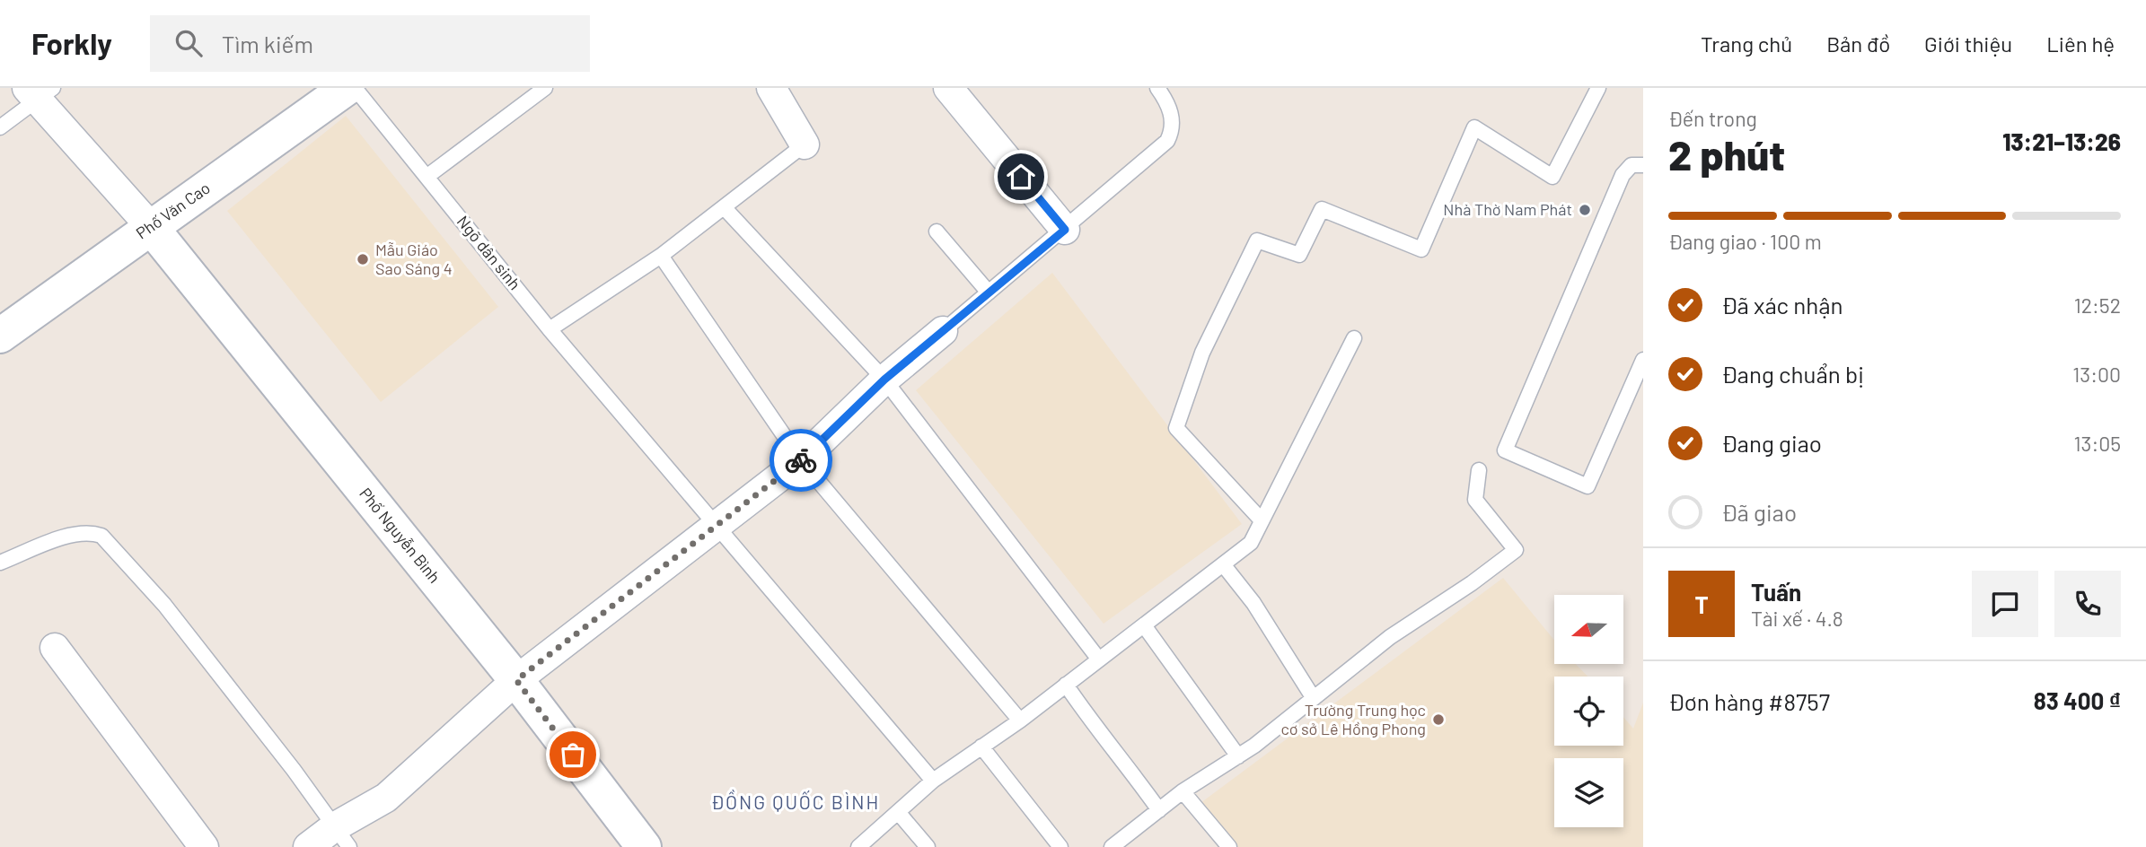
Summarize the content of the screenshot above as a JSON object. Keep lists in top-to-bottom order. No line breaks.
{"streets":{"street":["Phố Văn Cao","Phố Nguyễn Bình"],"lane":["Ngõ dân sinh"]},"crossings":[["Phố Văn Cao","Phố Nguyễn Bình"]],"districts":["ĐỒNG QUỐC BÌNH"],"places":["Nhà Thờ Nam Phát","Mẫu Giáo Sao Sáng 4","Trường Trung học cơ sở Lê Hồng Phong"],"north":"left","page":{"header":"Forkly","search":"Tìm kiếm","nav":["Trang chủ","Bản đồ","Giới thiệu","Liên hệ"],"heading":["2 phút","Đến trong","13:21–13:26"],"panel":["Tuấn","Tài xế · 4.8","Đơn hàng #8757","83 400 ₫"],"bar":"Đang giao · 100 m","list":[["Đã xác nhận","12:52"],["Đang chuẩn bị","13:00"],["Đang giao","13:05"],"Đã giao"],"round":"T"}}
